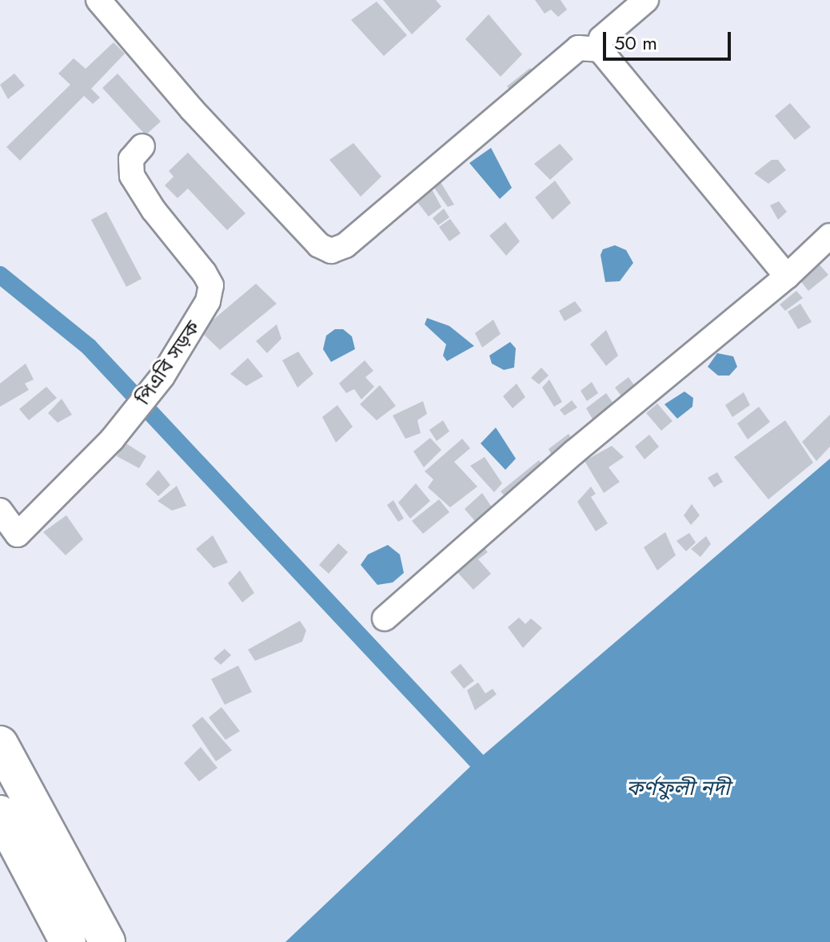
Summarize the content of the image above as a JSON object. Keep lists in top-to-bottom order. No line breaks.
{"streets":{"street":["পিএবি সড়ক"]},"water":["কর্ণফুলী নদী"],"scale_bar":"50 m"}
